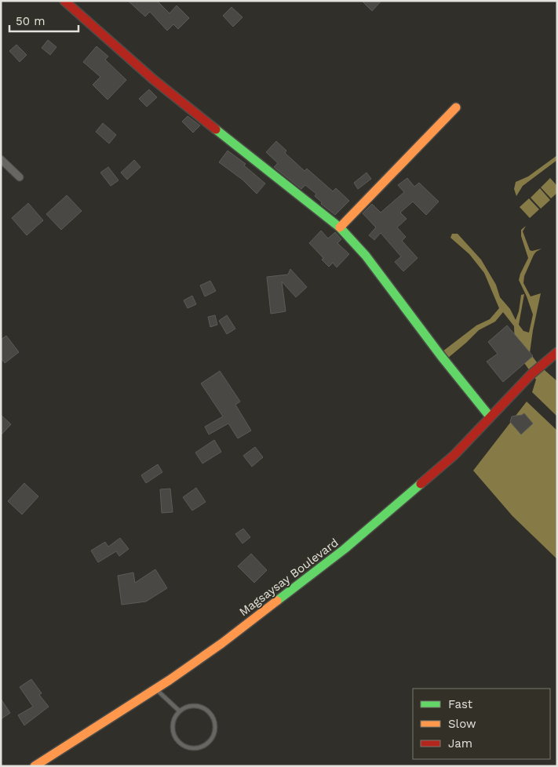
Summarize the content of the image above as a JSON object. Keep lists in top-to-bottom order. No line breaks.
{"streets":{"street":["Magsaysay Boulevard"]},"legend":["Fast","Slow","Jam"],"scale_bar":"50 m"}
